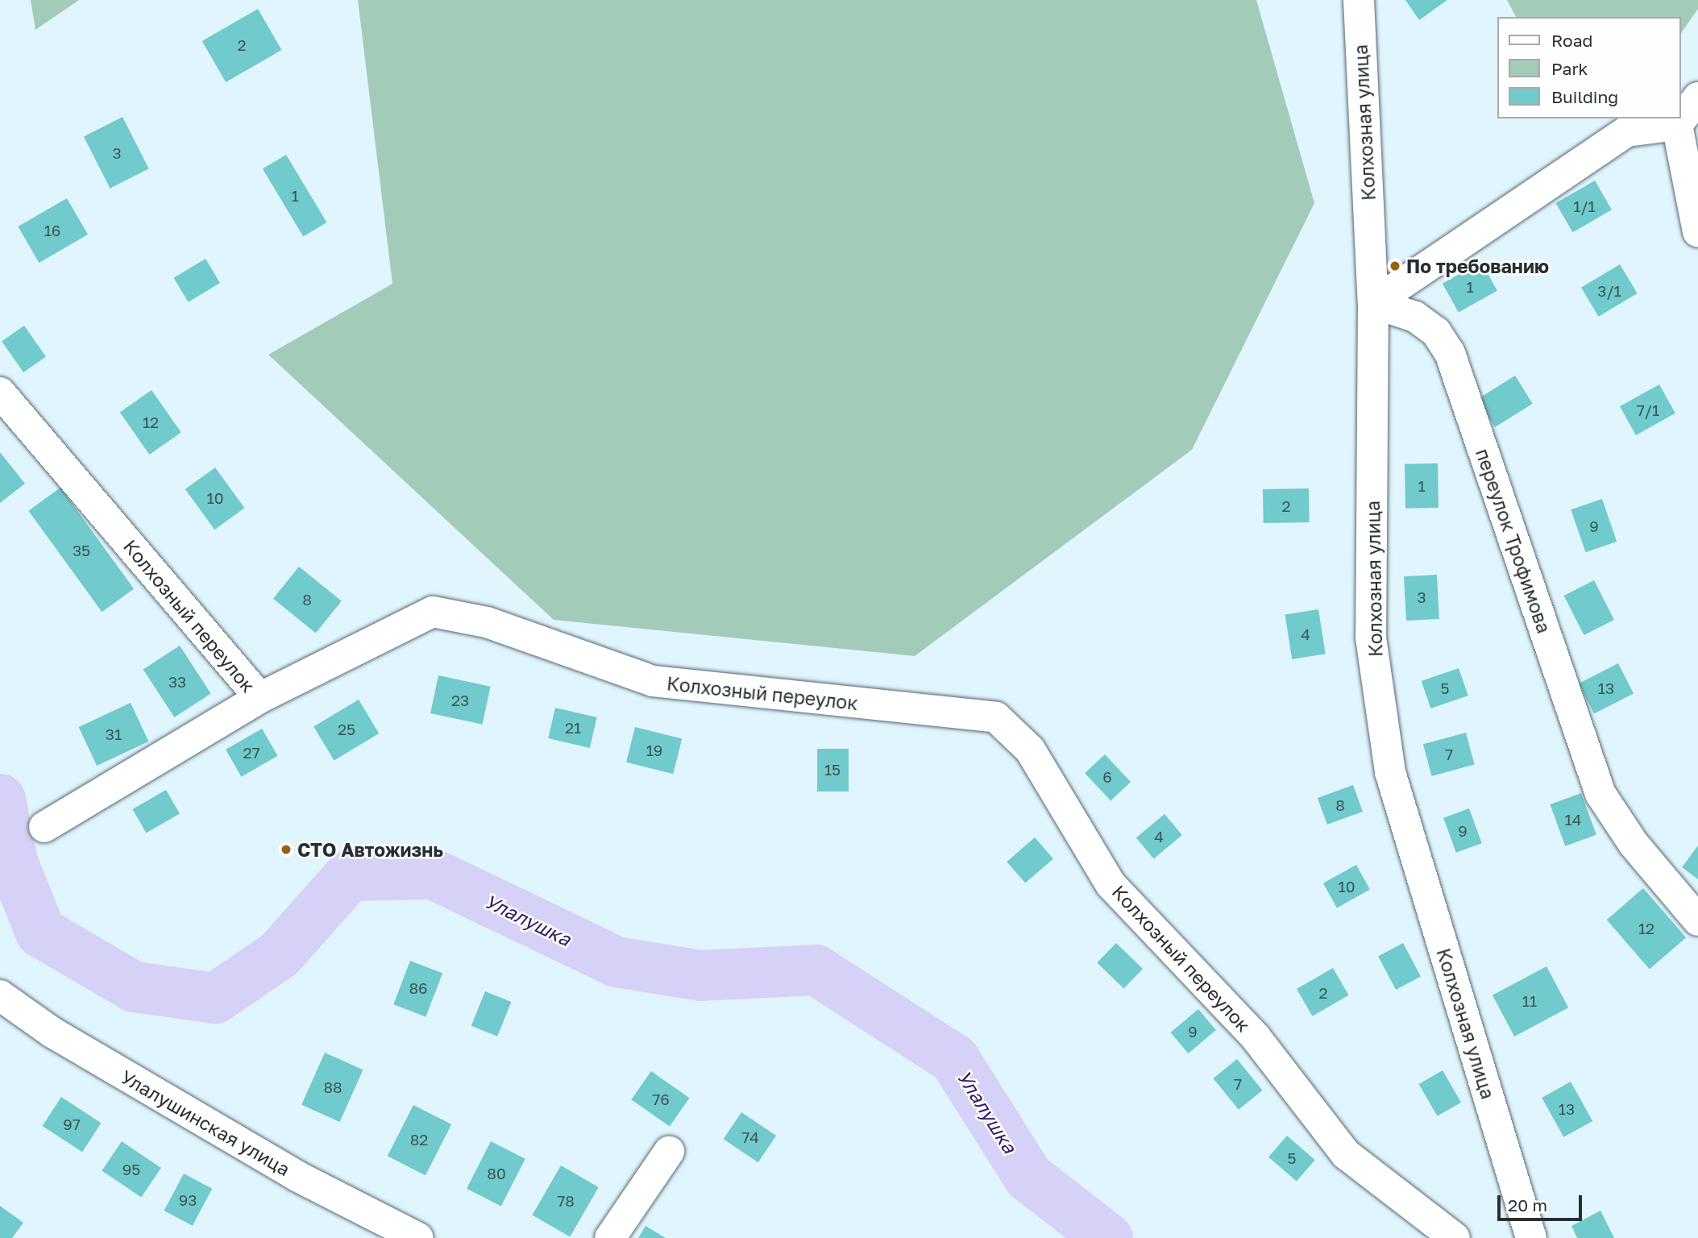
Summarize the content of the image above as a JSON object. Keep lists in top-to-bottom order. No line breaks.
{"streets":{"street":["Колхозная улица","переулок Трофимова","Колхозный переулок","Улалушинская улица"]},"crossings":[["Колхозная улица","переулок Трофимова"]],"water":["Улалушка"],"places":["По требованию","СТО Автожизнь"],"house_numbers":["2","3","1","1/1","16","1","3/1","7/1","12","1","10","2","9","35","3","8","4","33","5","13","23","21","25","31","19","27","7","15","6","8","14","9","4","10","12","86","2","11","9","7","88","76","13","97","74","82","5","95","80","93","78"],"legend":["Road","Park","Building"],"scale_bar":"20 m"}
